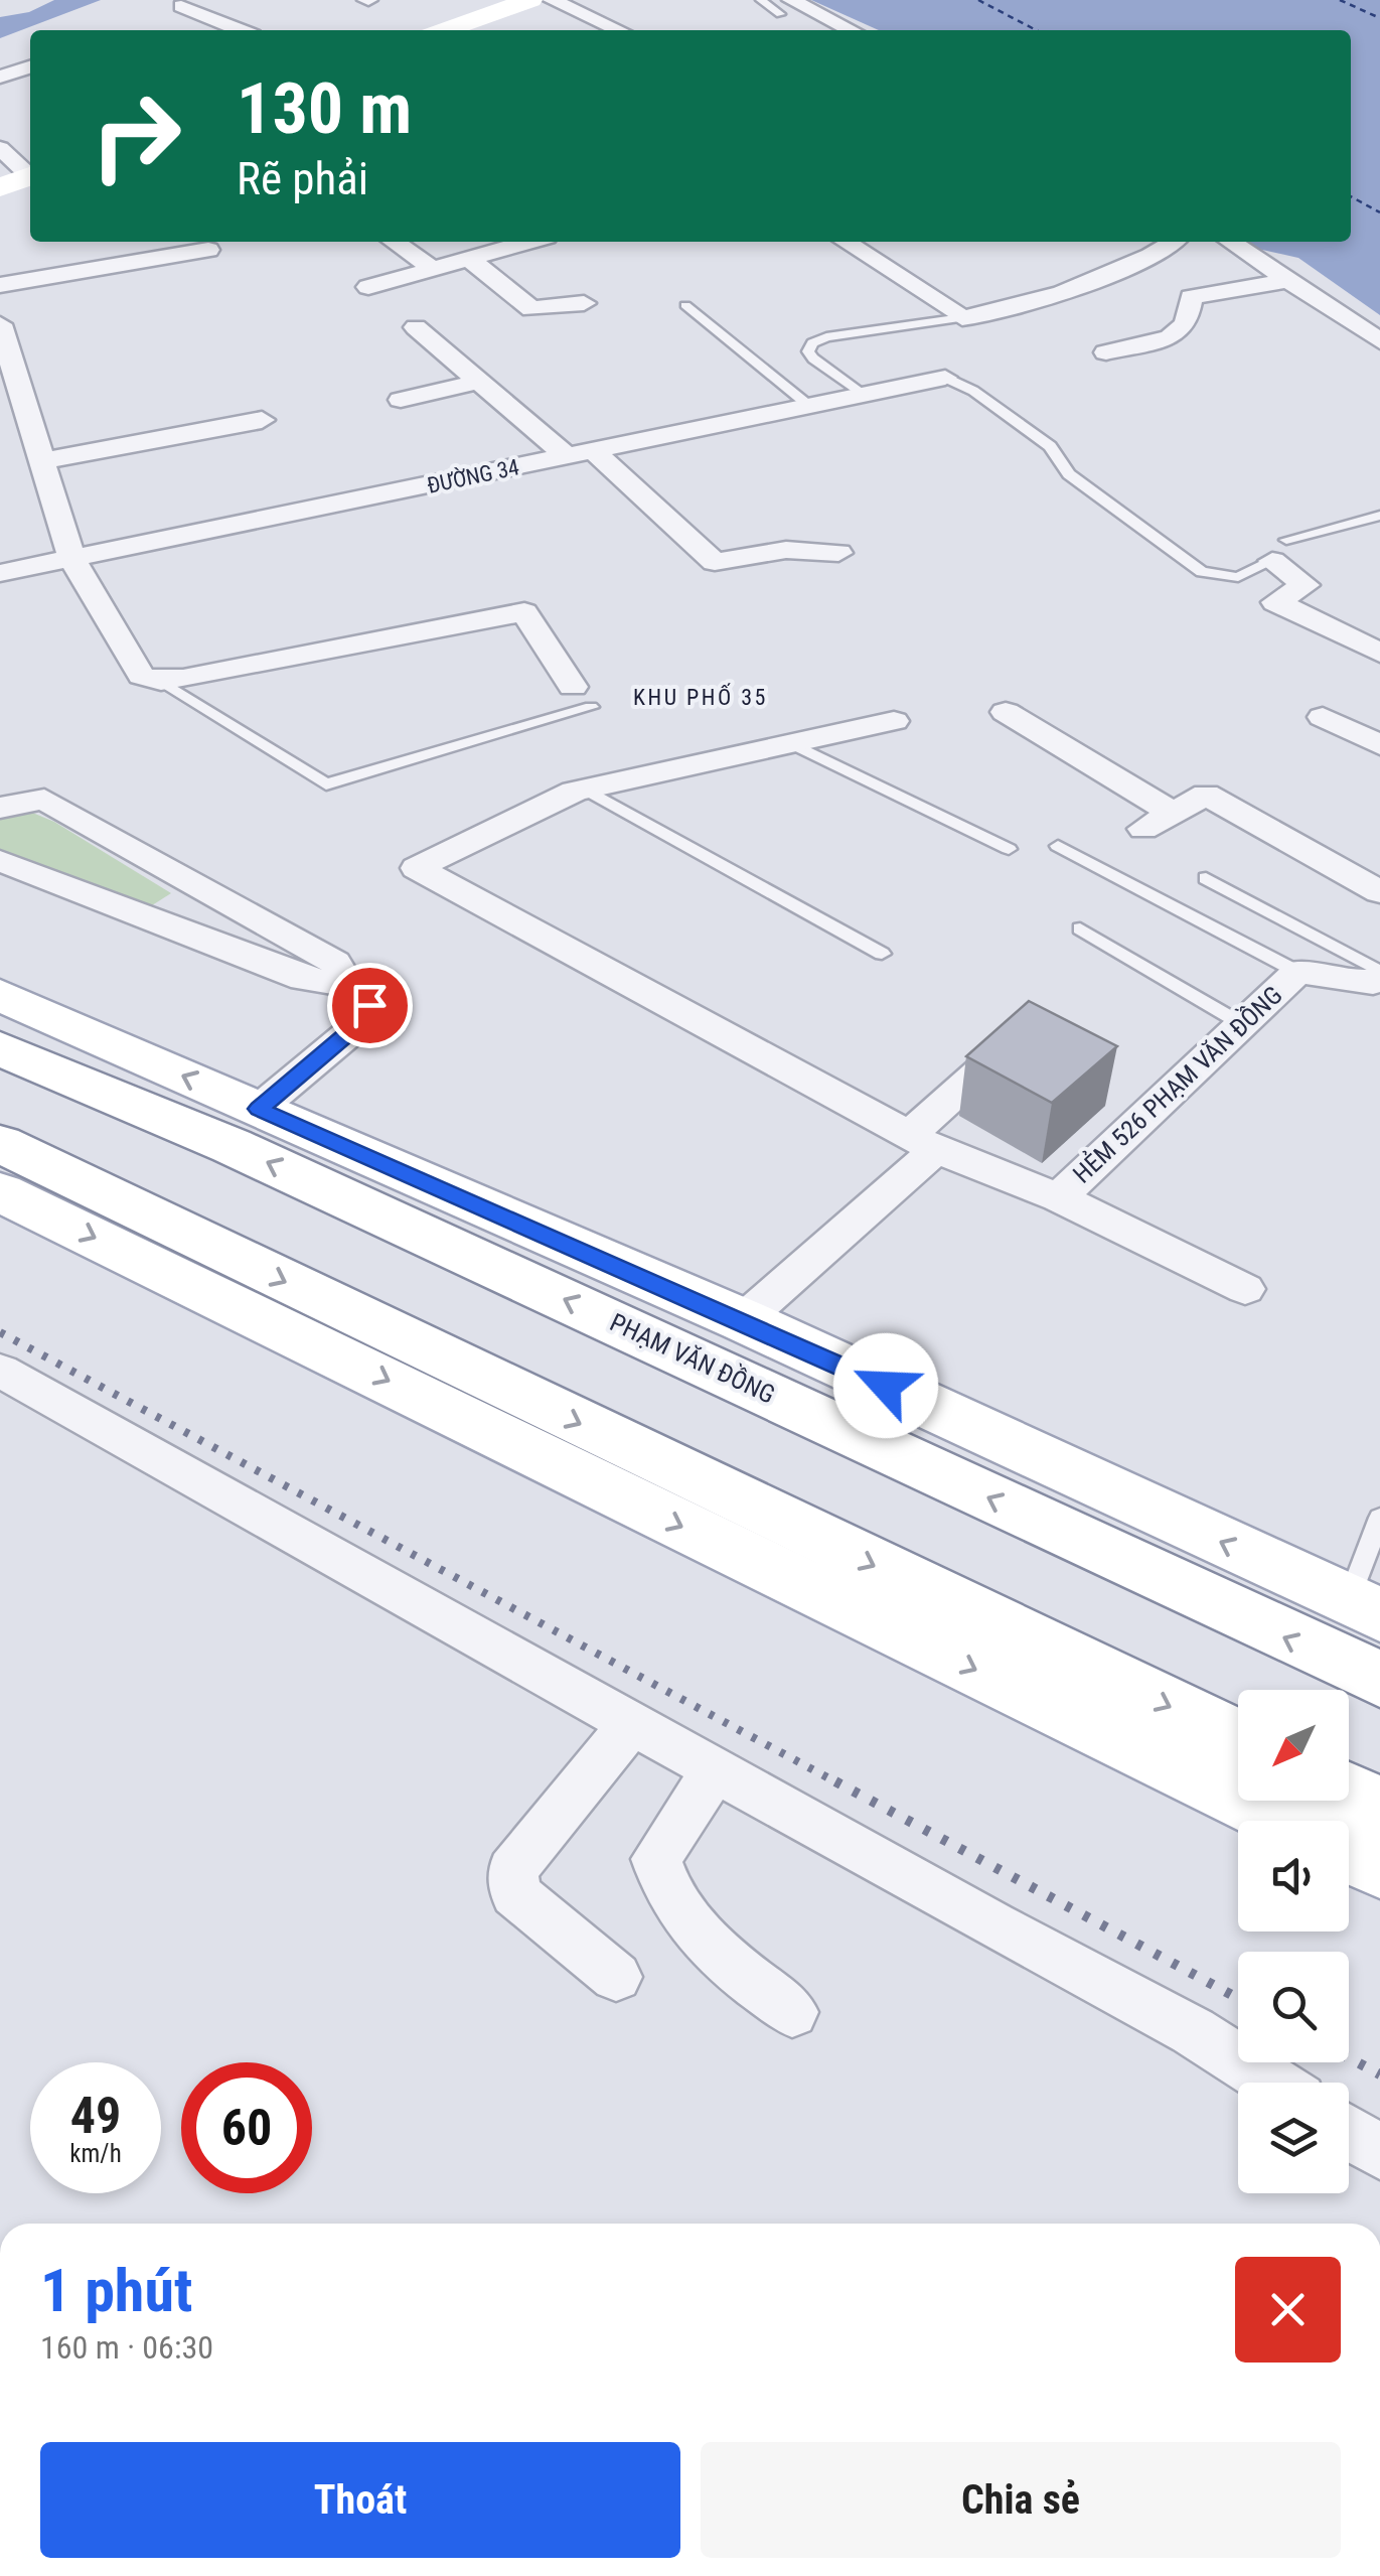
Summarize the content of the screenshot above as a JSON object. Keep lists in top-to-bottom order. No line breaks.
{"streets":{"main road":["PHẠM VĂN ĐỒNG"],"street":["ĐƯỜNG 34","HẺM 526 PHẠM VĂN ĐỒNG"]},"districts":["KHU PHỐ 35"],"north":"bottom left","page":{"turn":["130 m","Rẽ phải"],"speed":"49 km/h","limit":"60","heading":["1 phút","160 m · 06:30"],"buttons":["Thoát","Chia sẻ"]}}
